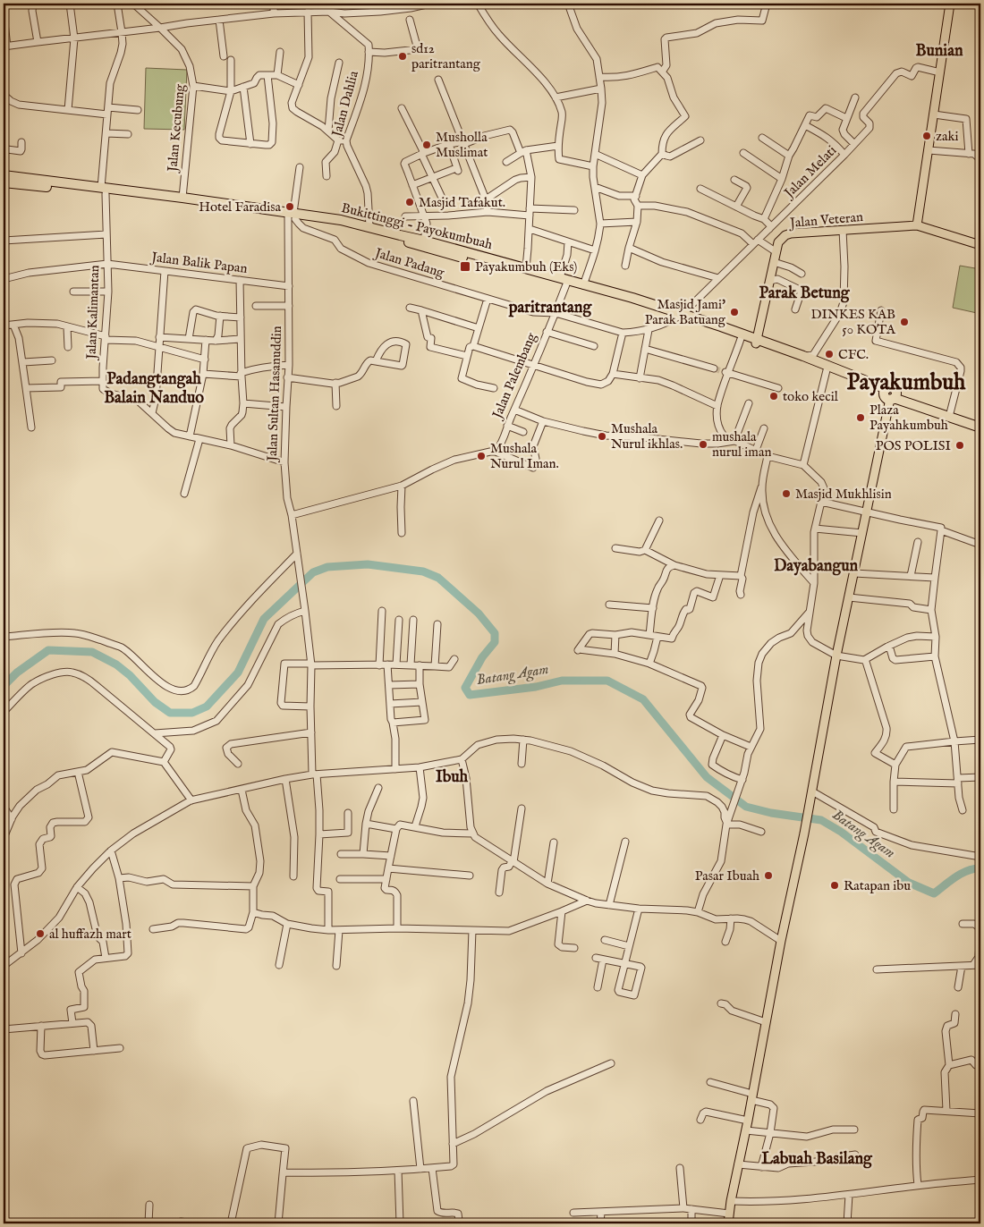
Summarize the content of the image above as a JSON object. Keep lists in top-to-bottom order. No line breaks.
{"streets":{"highway":["Bukittinggi - Payokumbuah"],"main road":["Jalan Veteran"],"street":["Jalan Dahlia","Jalan Kecubung","Jalan Melati","Jalan Balik Papan","Jalan Padang","Jalan Kalimantan","Jalan Palembang","Jalan Sultan Hasanuddin"]},"crossings":[["Jalan Dahlia","Bukittinggi - Payokumbuah"],["Jalan Kecubung","Bukittinggi - Payokumbuah"],["Jalan Melati","Bukittinggi - Payokumbuah"],["Jalan Melati","Jalan Padang"],["Jalan Veteran","Bukittinggi - Payokumbuah"],["Bukittinggi - Payokumbuah","Jalan Padang"],["Bukittinggi - Payokumbuah","Jalan Kalimantan"],["Bukittinggi - Payokumbuah","Jalan Palembang"],["Bukittinggi - Payokumbuah","Jalan Sultan Hasanuddin"],["Jalan Balik Papan","Jalan Kalimantan"],["Jalan Balik Papan","Jalan Sultan Hasanuddin"],["Jalan Padang","Jalan Palembang"],["Jalan Padang","Jalan Sultan Hasanuddin"]],"districts":["Bunian","Parak Betung","paritrantang","Padangtangah Balain Nanduo","Payakumbuh","Dayabangun","Ibuh","Labuah Basilang"],"water":["Batang Agam"],"places":{"other":["sd12 paritrantang","zaki","Musholla Muslimat","Masjid Tafakut.","Hotel Faradisa","Masjid Jami' Parak Batuang","DINKES KAB 50 KOTA","CFC.","toko kecil","Plaza Payahkumbuh","Mushala Nurul ikhlas.","mushala nurul iman","POS POLISI","Mushala Nurul Iman.","Masjid Mukhlisin","Pasar Ibuah","Ratapan ibu","al huffazh mart"],"transit":["Payakumbuh (Eks)"]}}
